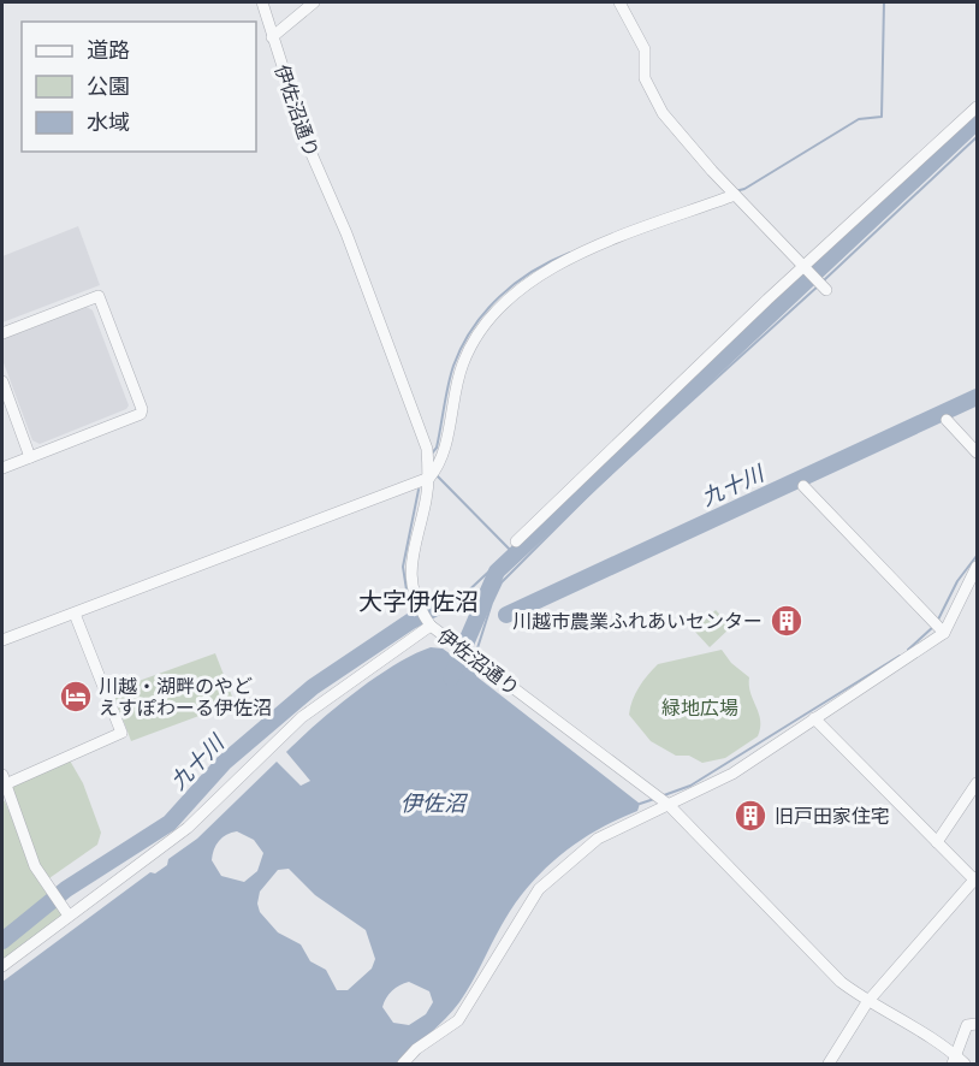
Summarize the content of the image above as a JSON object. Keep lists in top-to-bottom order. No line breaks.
{"streets":{"street":["伊佐沼通り"]},"districts":["大字伊佐沼"],"water":["九十川","伊佐沼"],"parks":["緑地広場"],"places":{"building":["川越市農業ふれあいセンター","旧戸田家住宅"],"hotel":["川越・湖畔のやど えすぽわーる伊佐沼"]},"legend":["道路","公園","水域"]}
